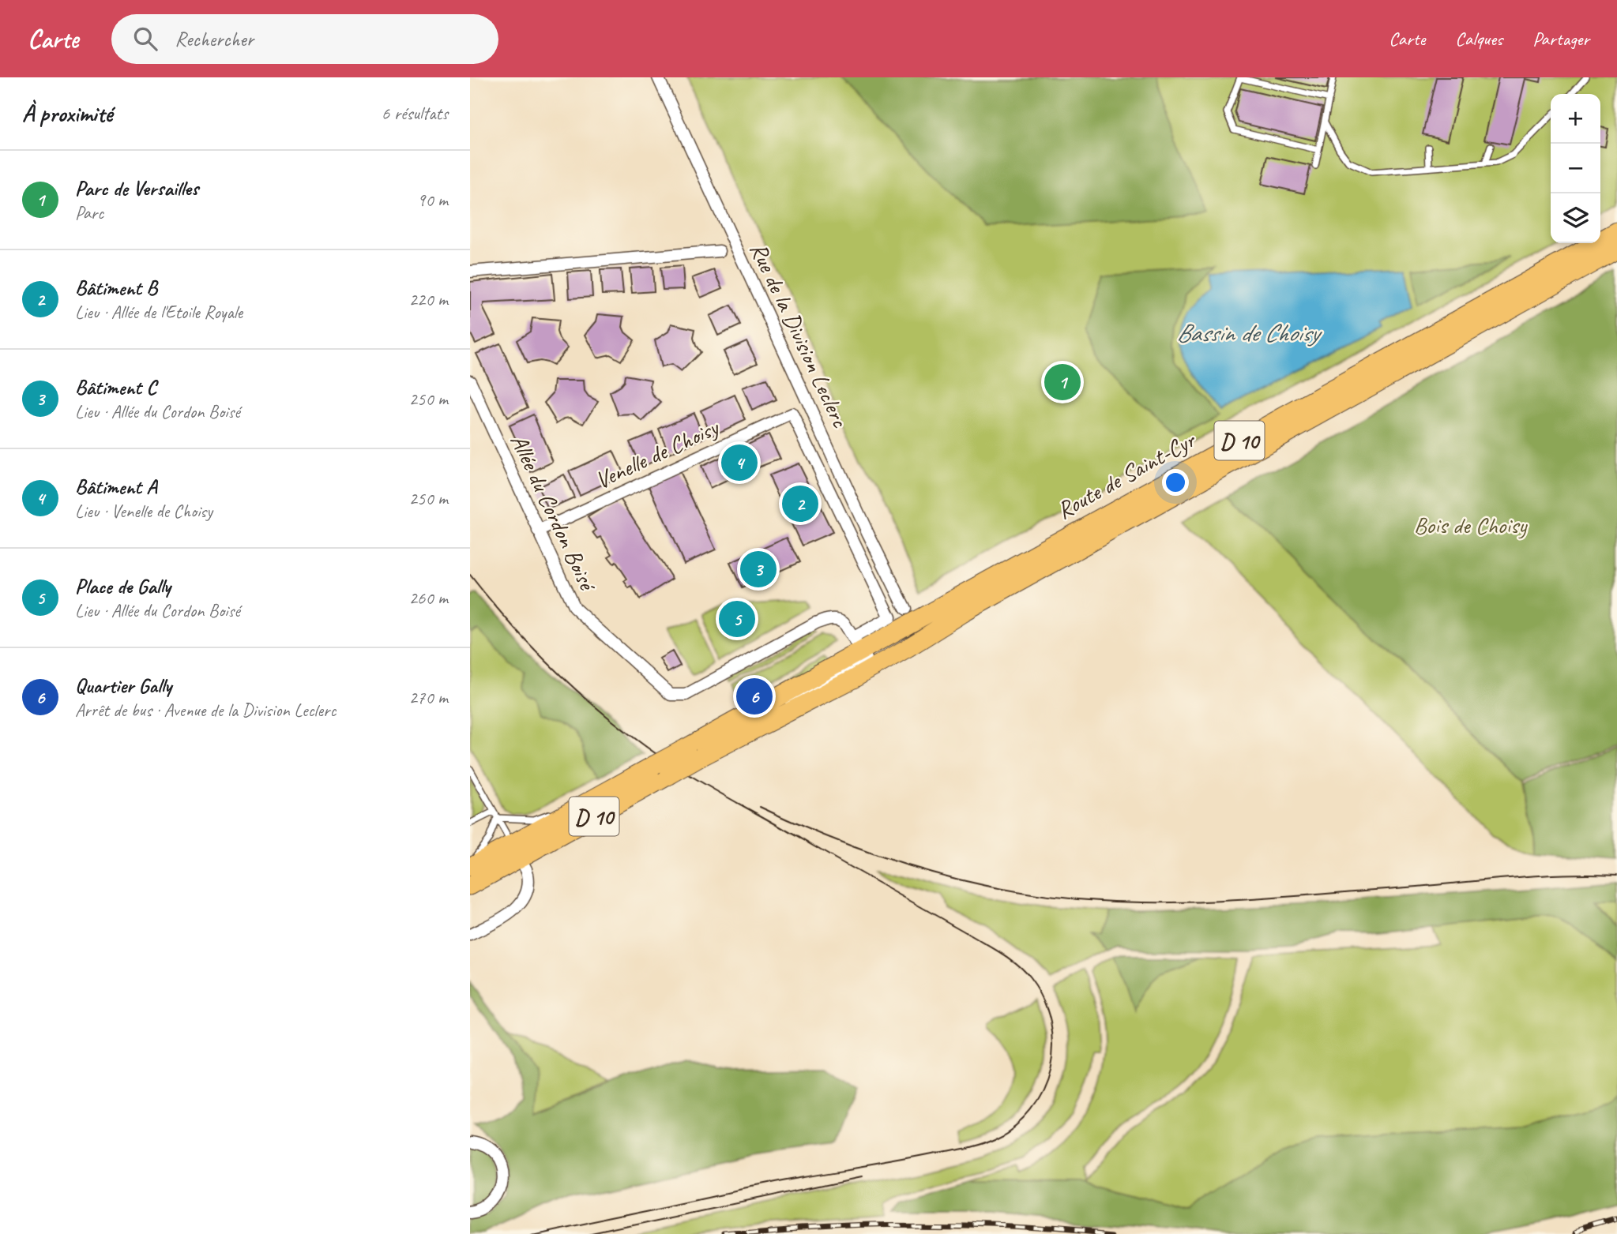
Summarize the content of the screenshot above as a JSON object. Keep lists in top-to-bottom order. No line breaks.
{"streets":{"main road":["D 10","Route de Saint-Cyr"],"street":["Rue de la Division Leclerc","Venelle de Choisy","Allée du Cordon Boisé"]},"crossings":[["D 10","Venelle de Choisy"],["D 10","Route de Saint-Cyr"],["D 10","Allée du Cordon Boisé"],["Venelle de Choisy","Route de Saint-Cyr"],["Venelle de Choisy","Allée du Cordon Boisé"],["Route de Saint-Cyr","Allée du Cordon Boisé"]],"water":["Bassin de Choisy"],"parks":["Bois de Choisy"],"page":{"header":"Carte","search":"Rechercher","nav":["Carte","Calques","Partager"],"heading":["À proximité","6 résultats"],"map_buttons":["+","−"],"list":[{"mark":"1","name":"Parc de Versailles","note":"Parc","value":"90 m"},{"mark":"2","name":"Bâtiment B","note":"Lieu · Allée de l'Etoile Royale","value":"220 m"},{"mark":"3","name":"Bâtiment C","note":"Lieu · Allée du Cordon Boisé","value":"250 m"},{"mark":"4","name":"Bâtiment A","note":"Lieu · Venelle de Choisy","value":"250 m"},{"mark":"5","name":"Place de Gally","note":"Lieu · Allée du Cordon Boisé","value":"260 m"},{"mark":"6","name":"Quartier Gally","note":"Arrêt de bus · Avenue de la Division Leclerc","value":"270 m"}],"pins":["1","4","2","3","5","6"]}}
